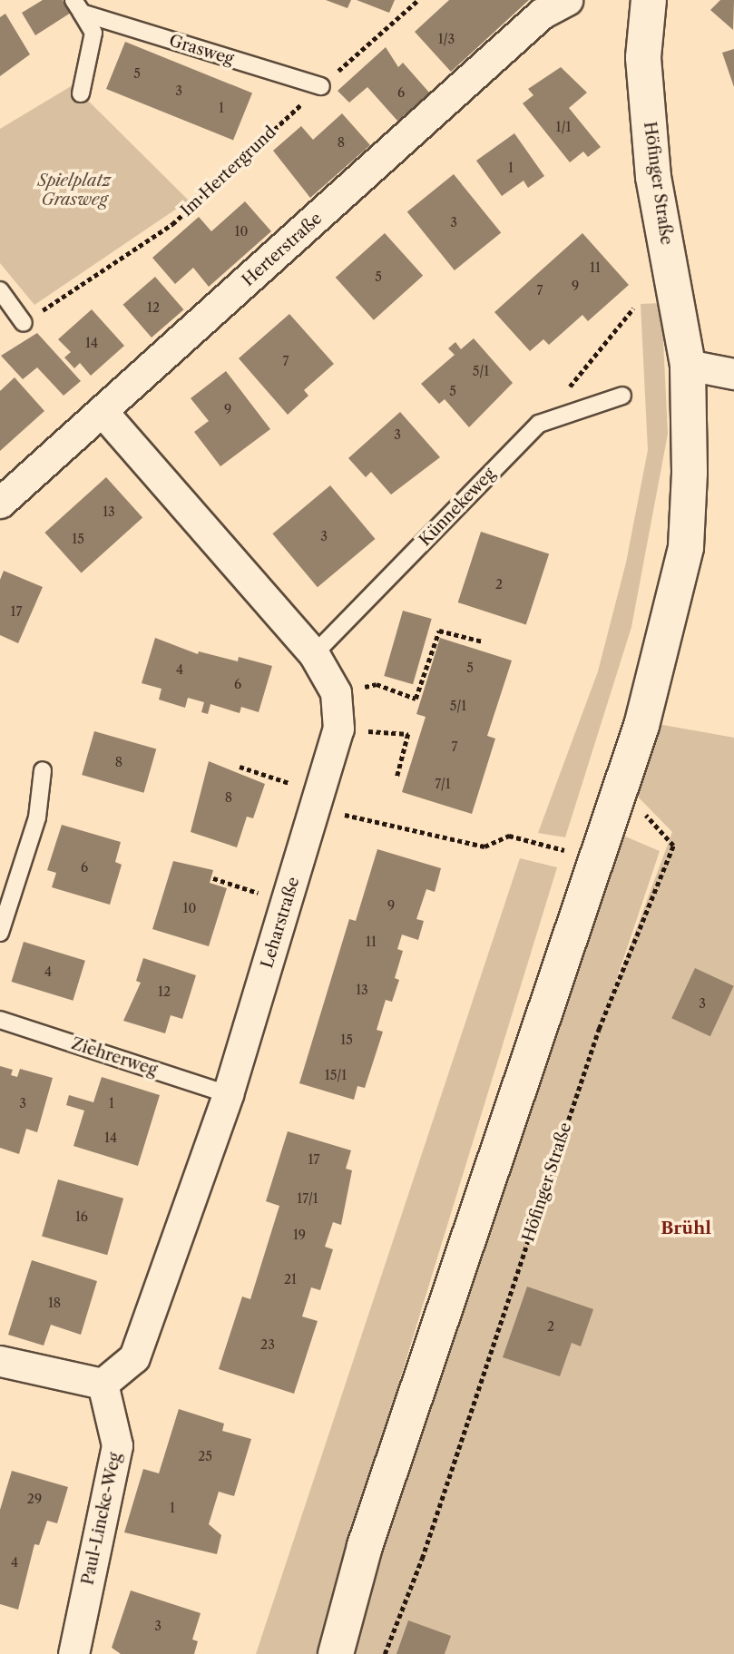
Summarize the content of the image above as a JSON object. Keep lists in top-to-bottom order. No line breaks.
{"streets":{"street":["Höfinger Straße","Herterstraße","Leharstraße","Paul-Lincke-Weg"],"lane":["Grasweg","Künnekeweg","Ziehrerweg"],"path":["Im Hertergrund"]},"crossings":[["Grasweg","Im Hertergrund"],["Herterstraße","Leharstraße"],["Künnekeweg","Leharstraße"],["Leharstraße","Ziehrerweg"],["Leharstraße","Paul-Lincke-Weg"]],"districts":["Brühl"],"parks":["Spielplatz Grasweg"],"house_numbers":["1/3","5","3","6","1","1/1","8","1","3","10","11","5","9","7","12","14","7","5/1","5","9","3","13","3","15","2","17","5","4","6","5/1","7","8","7/1","8","6","9","10","11","4","13","12","3","15","15/1","3","1","14","17","17/1","16","19","21","18","2","23","25","29","1","4","3"]}
